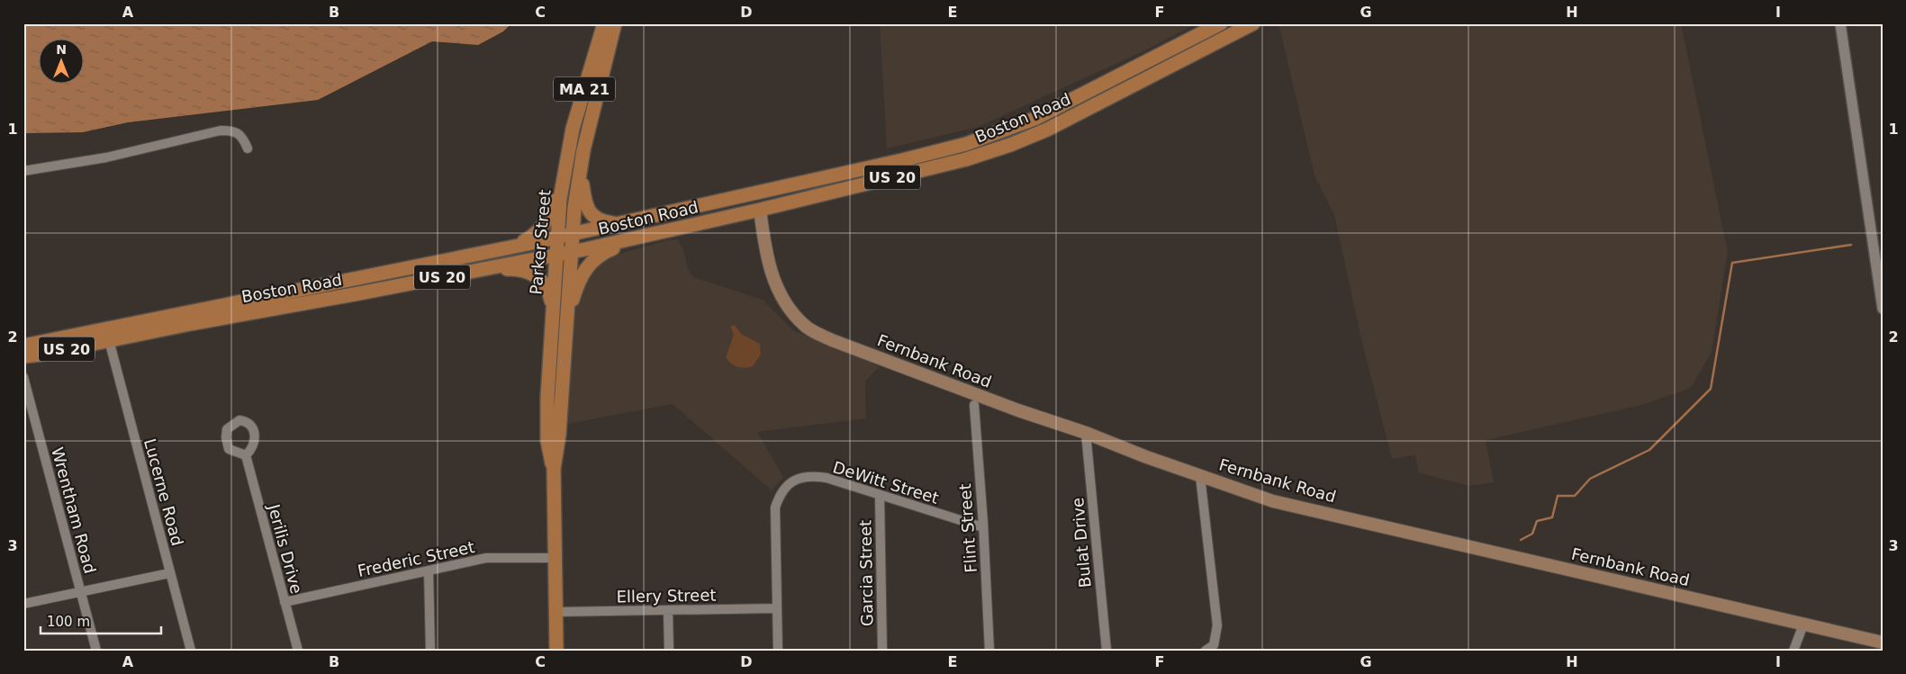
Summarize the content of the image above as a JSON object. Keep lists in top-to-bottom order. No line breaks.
{"streets":{"main road":["MA 21","Boston Road","US 20","Parker Street","Fernbank Road"],"street":["DeWitt Street","Lucerne Road","Wrentham Road","Flint Street","Bulat Drive","Jerilis Drive","Frederic Street","Garcia Street","Ellery Street"]},"crossings":[["Boston Road","Parker Street"],["Boston Road","Fernbank Road"],["Boston Road","Lucerne Road"],["Parker Street","Frederic Street"],["Parker Street","Ellery Street"],["Fernbank Road","Bulat Drive"],["DeWitt Street","Flint Street"],["DeWitt Street","Garcia Street"],["DeWitt Street","Ellery Street"],["Jerilis Drive","Frederic Street"]],"scale_bar":"100 m","north":"top","grid":{"columns":["A","B","C","D","E","F","G","H","I"],"rows":["1","2","3"]}}
